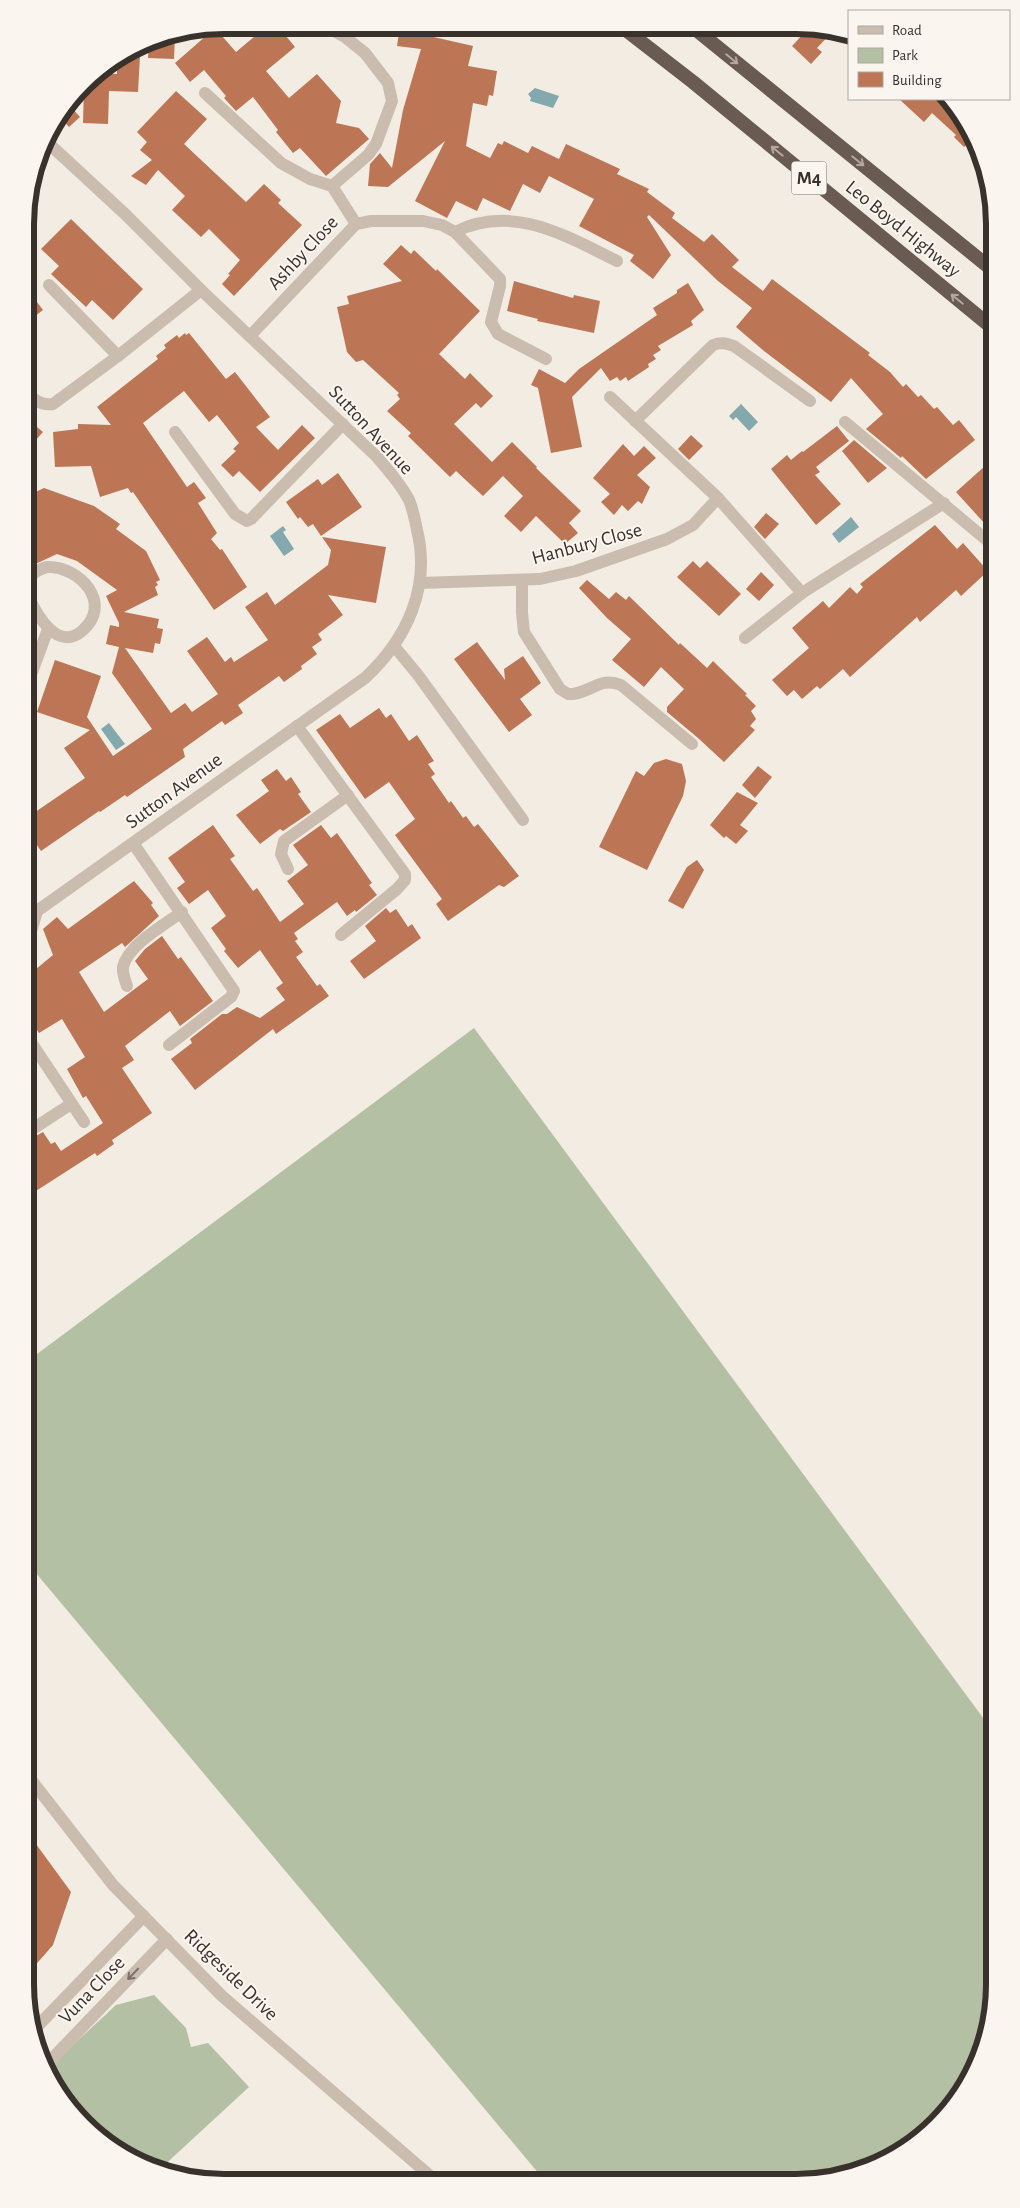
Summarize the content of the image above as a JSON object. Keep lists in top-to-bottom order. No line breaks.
{"streets":{"highway":["M4","Leo Boyd Highway"],"street":["Ashby Close","Sutton Avenue","Hanbury Close","Ridgeside Drive","Vuna Close"]},"crossings":[["Ashby Close","Sutton Avenue"],["Sutton Avenue","Hanbury Close"],["Ridgeside Drive","Vuna Close"]],"legend":["Road","Park","Building"]}
